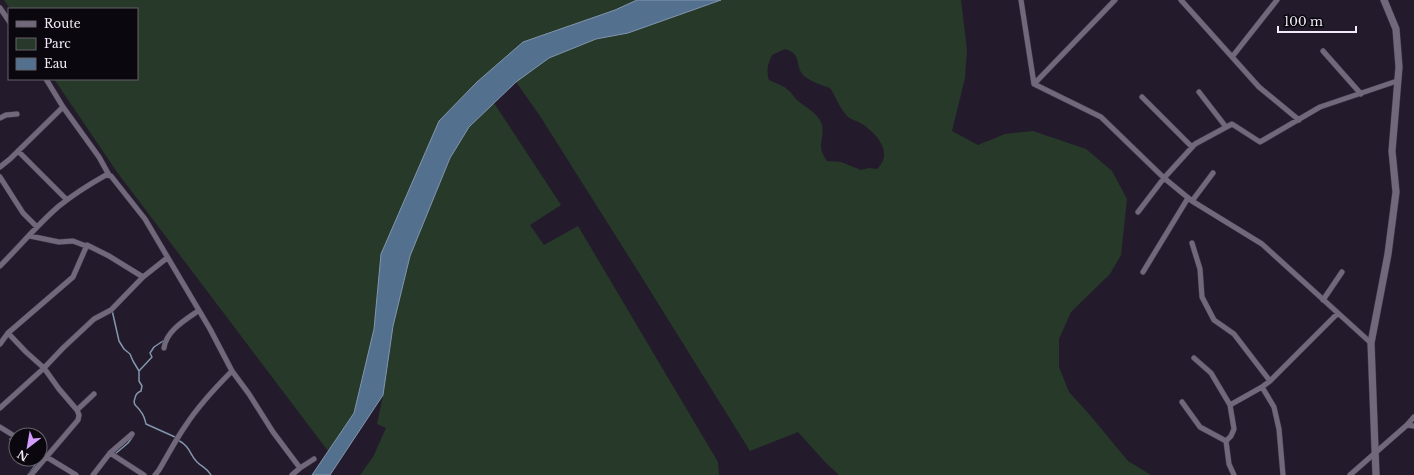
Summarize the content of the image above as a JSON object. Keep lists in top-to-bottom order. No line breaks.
{"legend":["Route","Parc","Eau"],"scale_bar":"100 m","north":"bottom left"}
